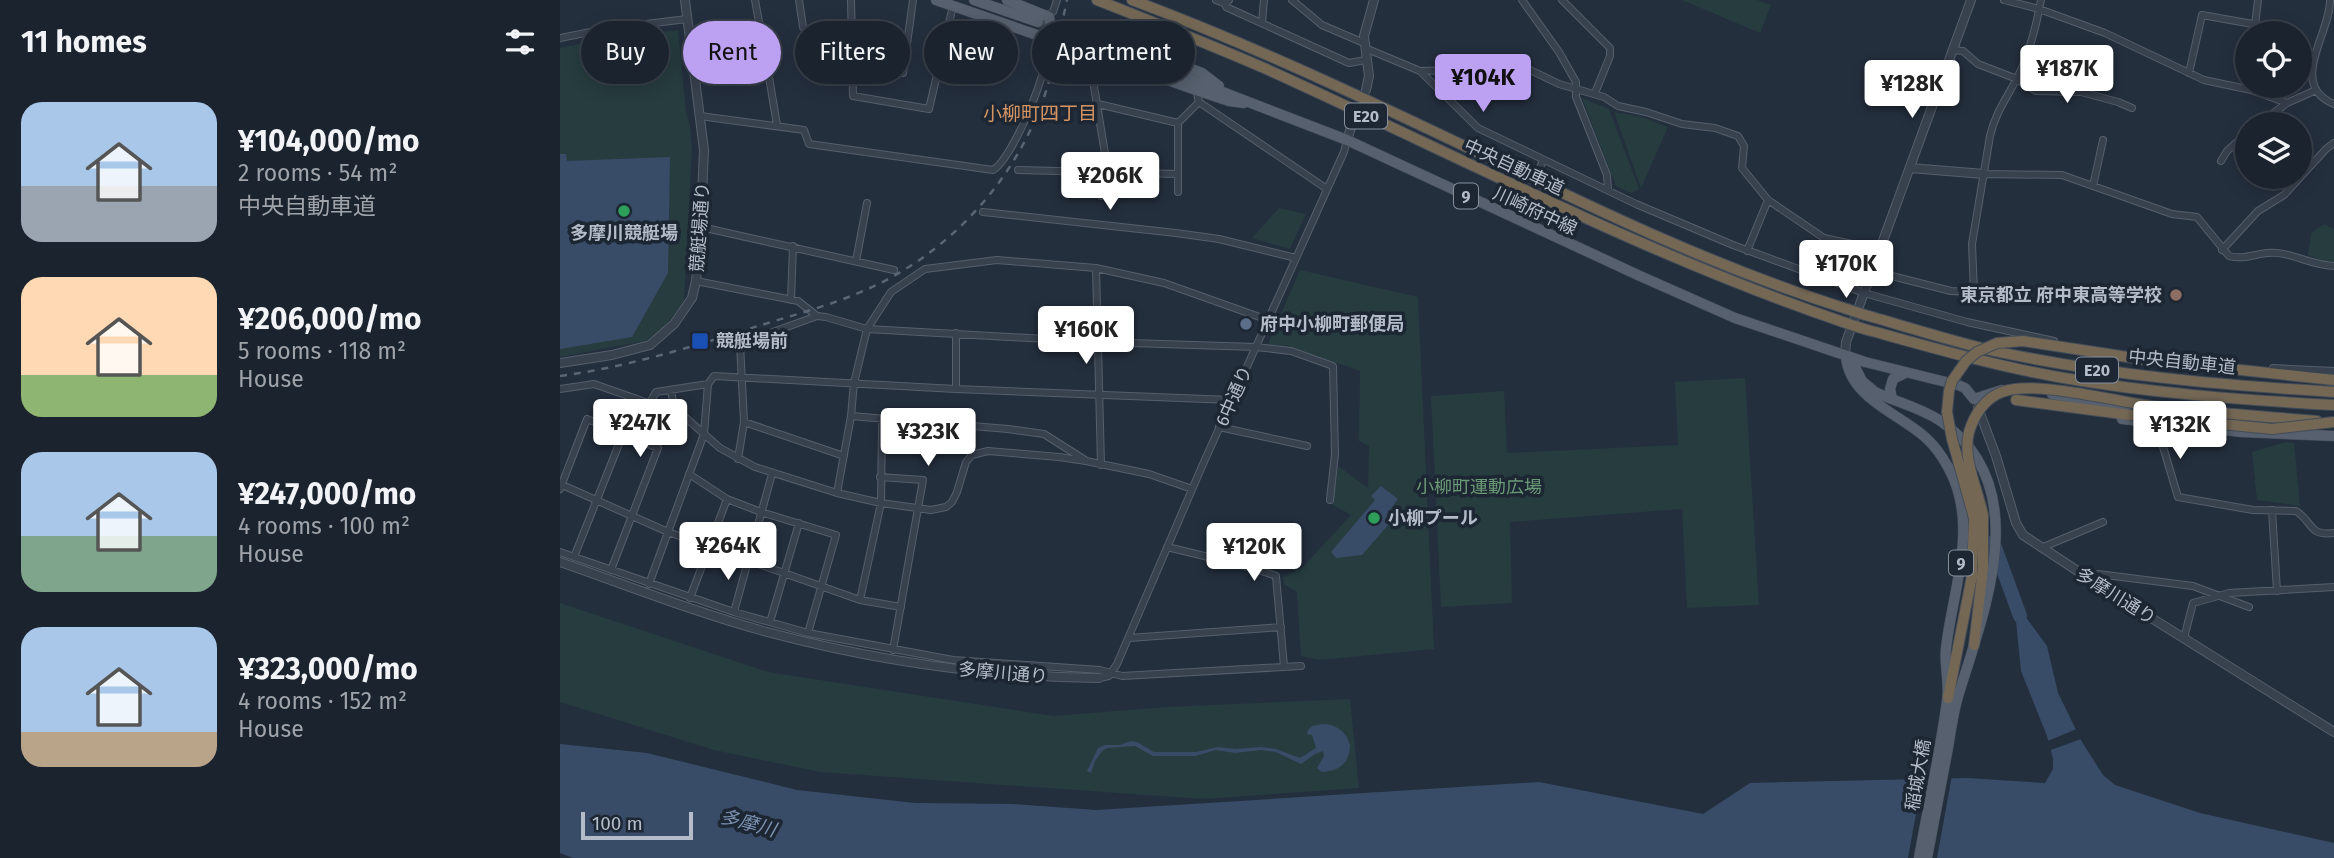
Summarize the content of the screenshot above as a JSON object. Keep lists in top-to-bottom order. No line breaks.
{"streets":{"highway":["E20","中央自動車道"],"main road":["9","川崎府中線","稲城大橋"],"street":["競艇場通り","6中通り","多摩川通り"]},"crossings":[["9","川崎府中線"],["9","稲城大橋"],["川崎府中線","6中通り"],["川崎府中線","多摩川通り"],["6中通り","多摩川通り"]],"districts":["小柳町四丁目"],"water":["多摩川"],"parks":["小柳町運動広場"],"places":{"other":["多摩川競艇場","東京都立 府中東高等学校","府中小柳町郵便局","小柳プール"],"transit":["競艇場前"]},"scale_bar":"100 m","page":{"heading":"11 homes","chip":["Buy","Rent","Filters","New","Apartment"],"price":["¥187K","¥104K","¥128K","¥206K","¥170K","¥160K","¥247K","¥132K","¥323K","¥264K","¥120K"],"list":[{"name":"¥104,000/mo","note":"2 rooms · 54 m² · 中央自動車道"},{"name":"¥206,000/mo","note":"5 rooms · 118 m² · House"},{"name":"¥247,000/mo","note":"4 rooms · 100 m² · House"},{"name":"¥323,000/mo","note":"4 rooms · 152 m² · House"}],"scale":"100 m"}}
